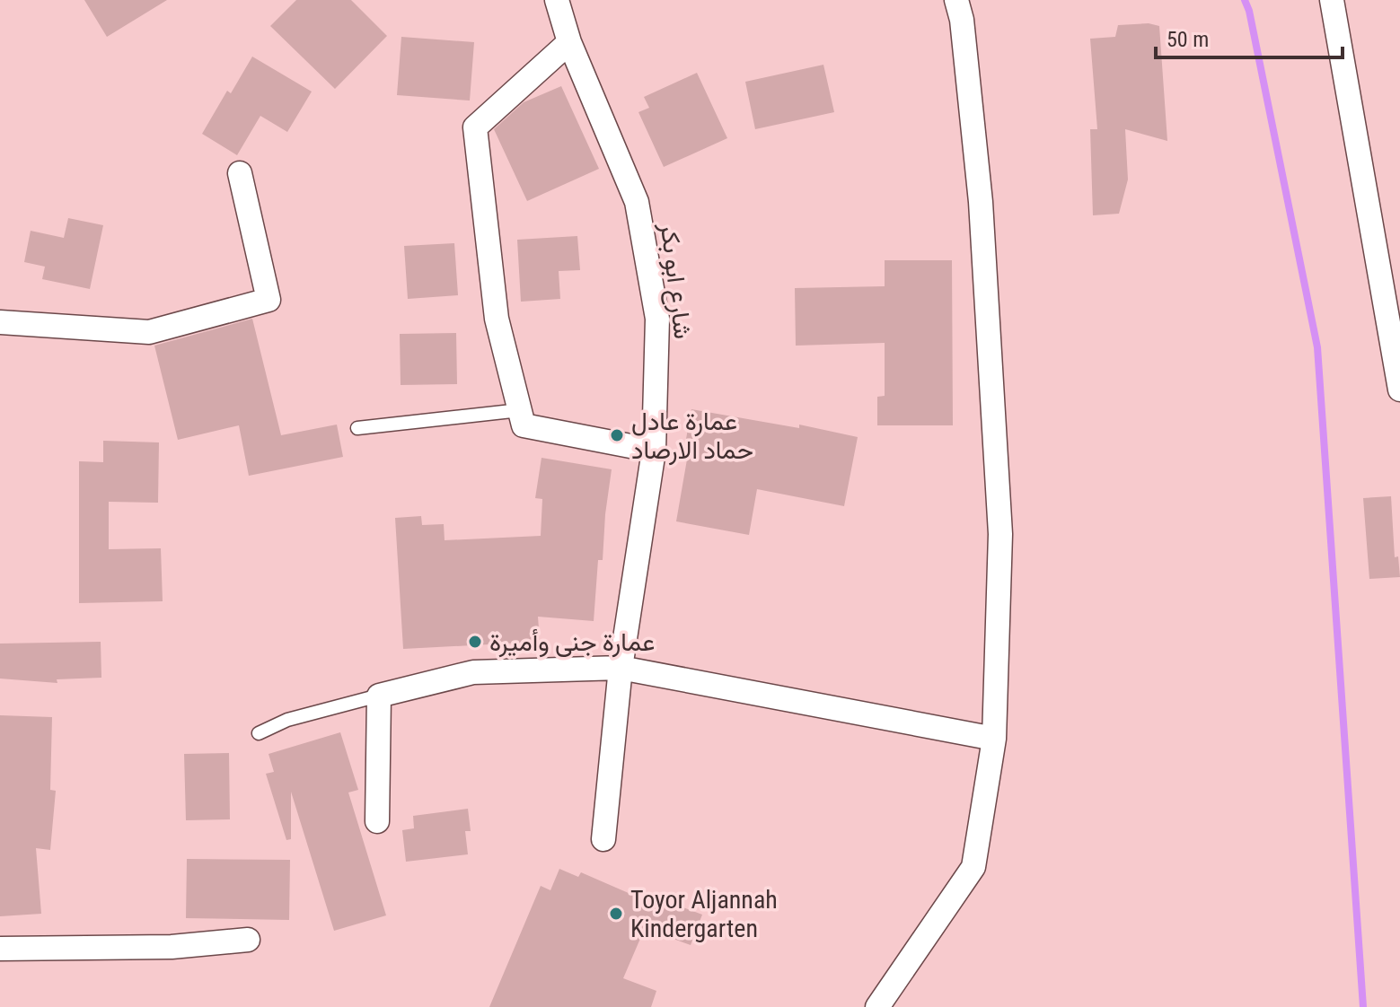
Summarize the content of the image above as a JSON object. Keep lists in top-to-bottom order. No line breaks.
{"streets":{"street":["شارع ابو بكر"]},"places":["عمارة عادل حماد الارصاد","عمارة جنى وأميرة","Toyor Aljannah Kindergarten"],"scale_bar":"50 m"}
